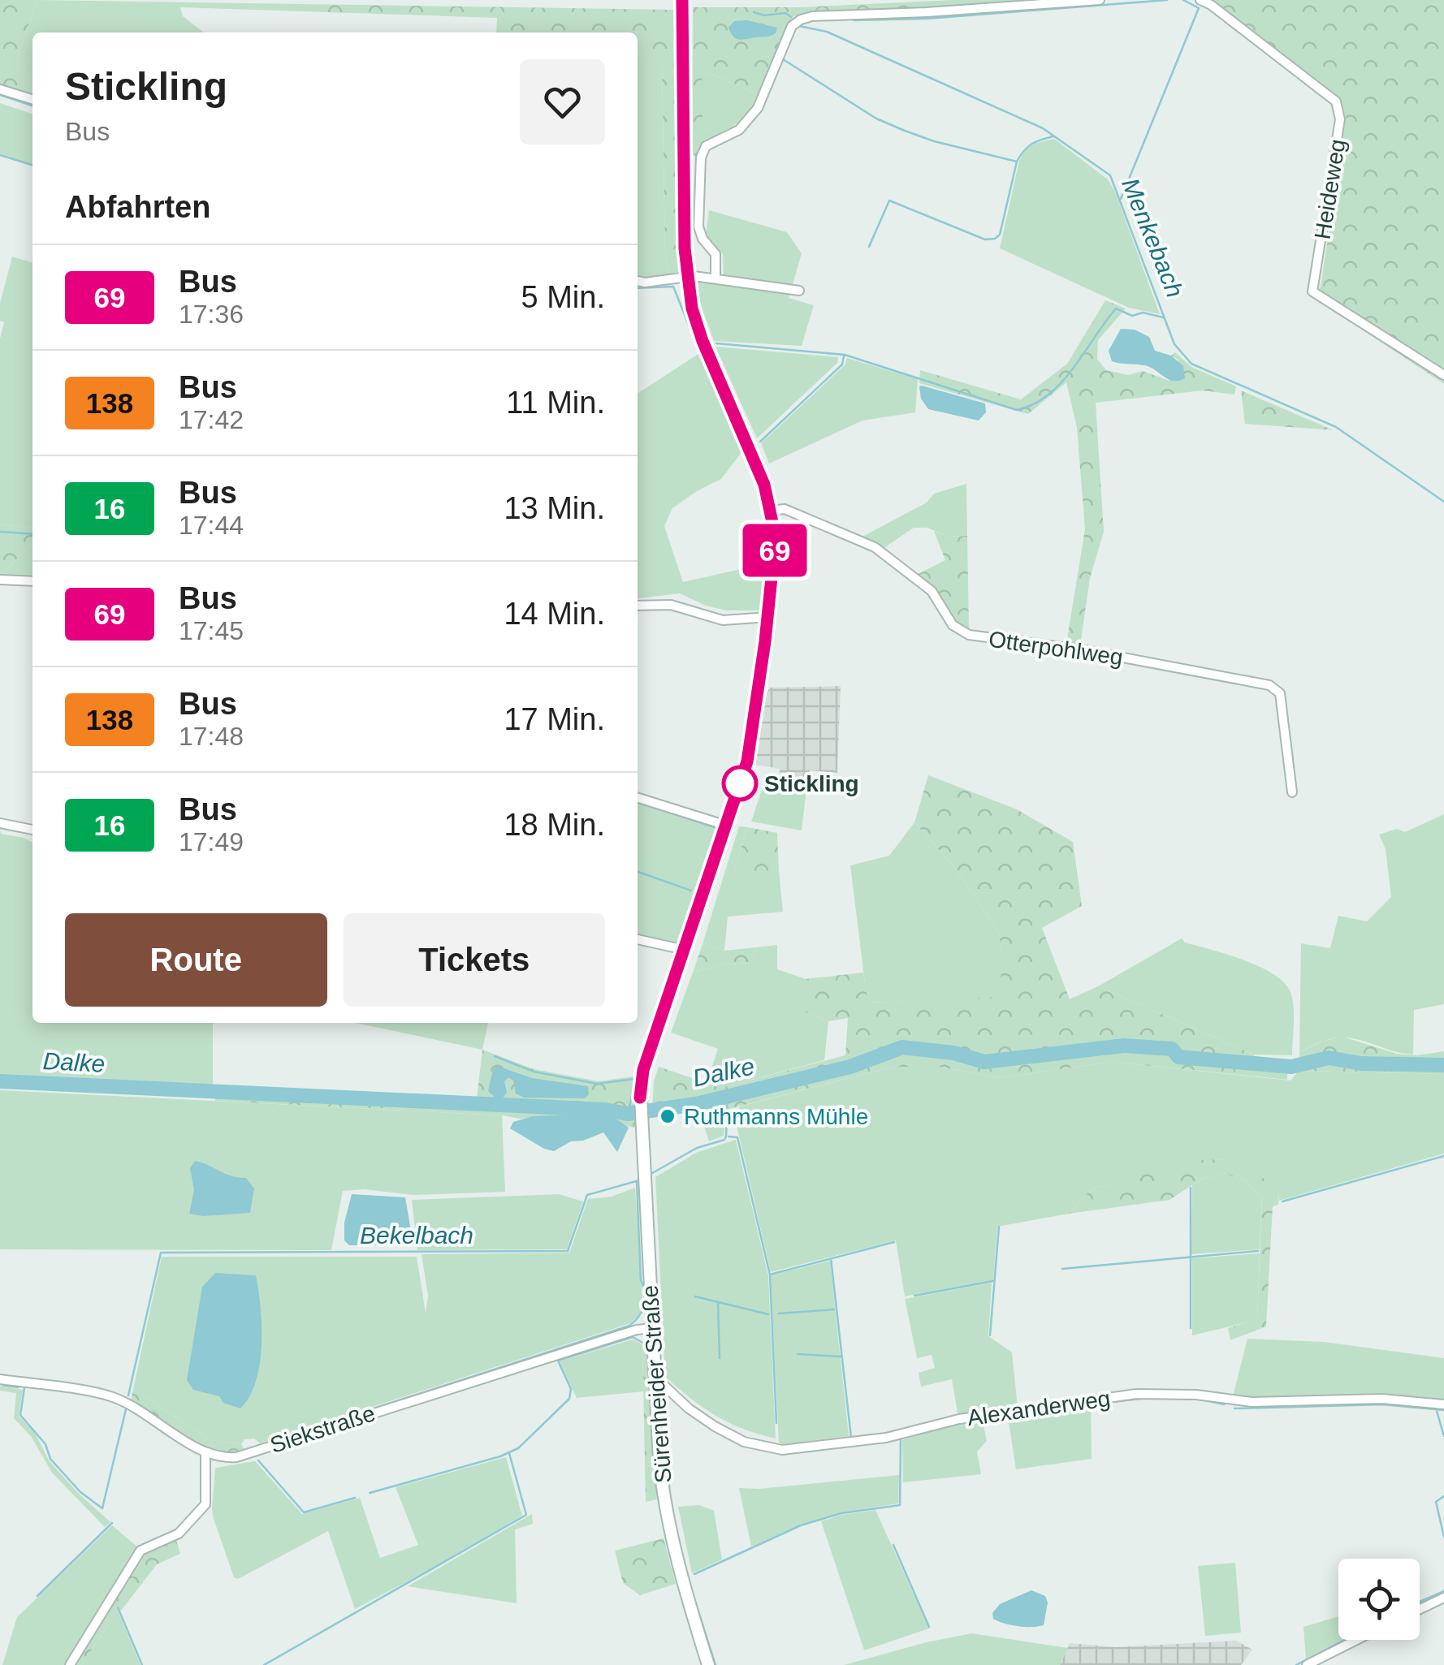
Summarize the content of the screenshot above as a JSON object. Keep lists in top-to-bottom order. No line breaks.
{"streets":{"street":["Heideweg","Otterpohlweg","Sürenheider Straße","Alexanderweg","Siekstraße"]},"crossings":[["Otterpohlweg","Sürenheider Straße"],["Sürenheider Straße","Alexanderweg"],["Sürenheider Straße","Siekstraße"]],"water":["Menkebach","Dalke","Bekelbach"],"places":["Stickling","Ruthmanns Mühle"],"lines":["bus line 69"],"page":{"on_map":"69","heading":[["Stickling","Bus"],"Abfahrten"],"list":[{"mark":"69","name":"Bus","note":"17:36","value":"5 Min."},{"mark":"138","name":"Bus","note":"17:42","value":"11 Min."},{"mark":"16","name":"Bus","note":"17:44","value":"13 Min."},{"mark":"69","name":"Bus","note":"17:45","value":"14 Min."},{"mark":"138","name":"Bus","note":"17:48","value":"17 Min."},{"mark":"16","name":"Bus","note":"17:49","value":"18 Min."}],"buttons":["Route","Tickets"]}}
